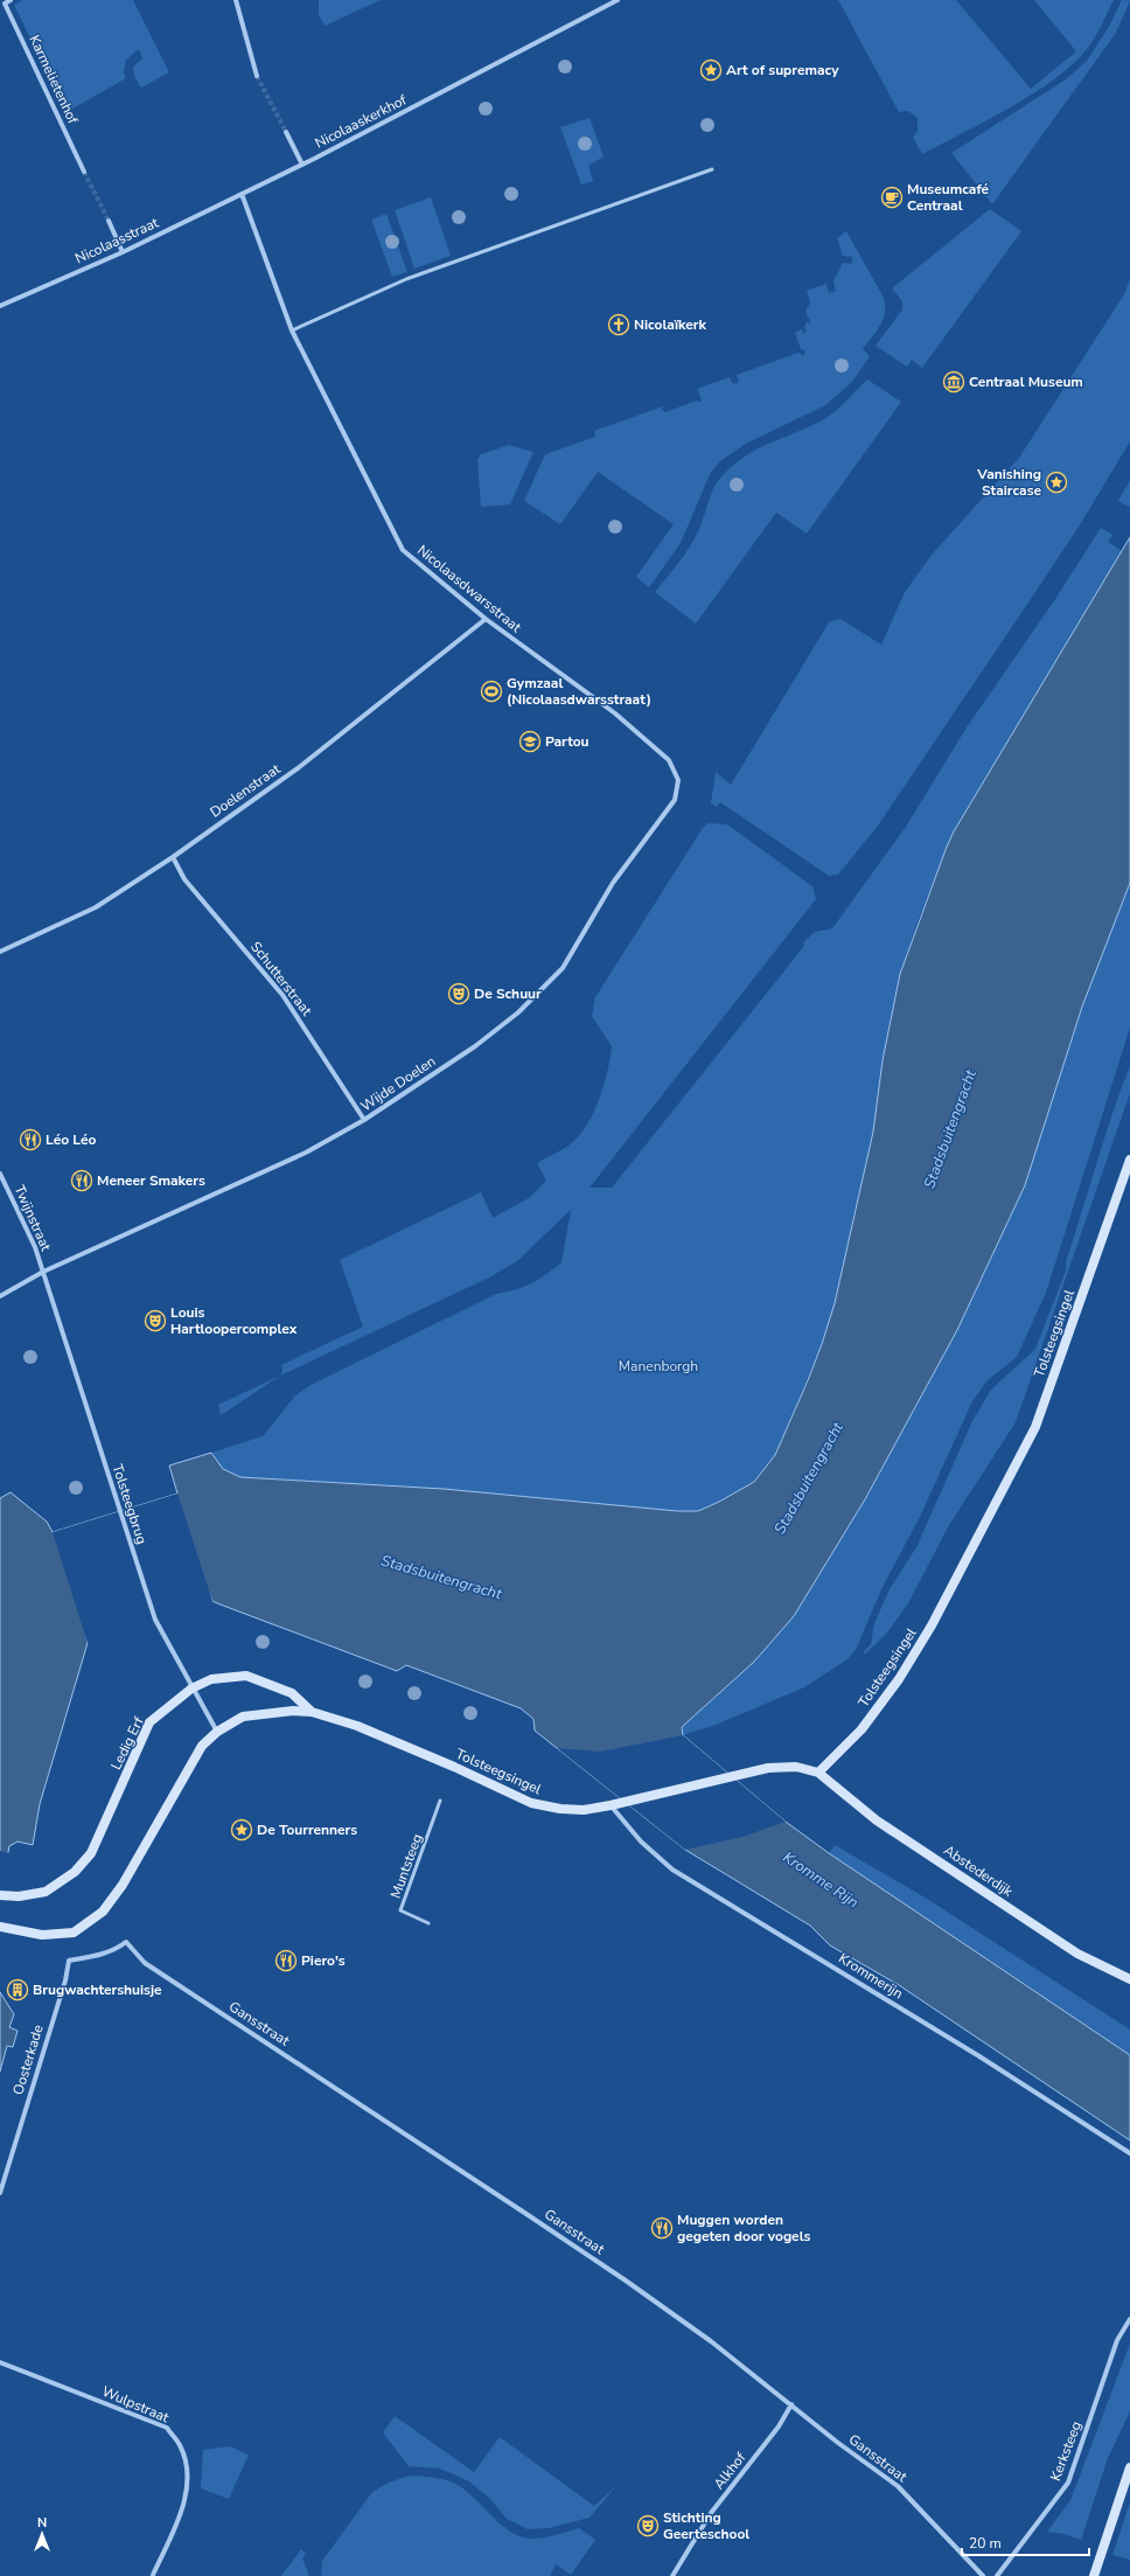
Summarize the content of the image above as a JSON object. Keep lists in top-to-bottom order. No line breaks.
{"streets":{"street":["Karmelietenhof","Nicolaaskerkhof","Nicolaasstraat","Nicolaasdwarsstraat","Doelenstraat","Schutterstraat","Wijde Doelen","Twijnstraat","Tolsteegsingel","Tolsteegbrug","Ledig Erf","Abstederdijk","Krommerijn","Gansstraat","Oosterkade","Wulpstraat","Kerksteeg","Alkhof"],"lane":["Muntsteeg"]},"crossings":[["Nicolaaskerkhof","Nicolaasstraat"],["Nicolaasdwarsstraat","Doelenstraat"],["Nicolaasdwarsstraat","Wijde Doelen"],["Doelenstraat","Schutterstraat"],["Schutterstraat","Wijde Doelen"],["Wijde Doelen","Twijnstraat"],["Wijde Doelen","Tolsteegbrug"],["Twijnstraat","Tolsteegbrug"],["Tolsteegsingel","Ledig Erf"],["Tolsteegsingel","Abstederdijk"],["Tolsteegsingel","Krommerijn"],["Tolsteegbrug","Ledig Erf"],["Gansstraat","Oosterkade"],["Gansstraat","Alkhof"]],"water":["Stadsbuitengracht","Kromme Rijn"],"parks":["Manenborgh"],"places":{"place":["Art of supremacy","Vanishing Staircase","De Tourrenners"],"cafe":["Museumcafé Centraal"],"church":["Nicolaïkerk"],"museum":["Centraal Museum"],"sports":["Gymzaal (Nicolaasdwarsstraat)"],"school or university":["Partou"],"theatre":["De Schuur","Louis Hartloopercomplex","Stichting Geerteschool"],"restaurant":["Léo Léo","Meneer Smakers","Piero's","Muggen worden gegeten door vogels"],"building":["Brugwachtershuisje"]},"scale_bar":"20 m","north":"top"}
